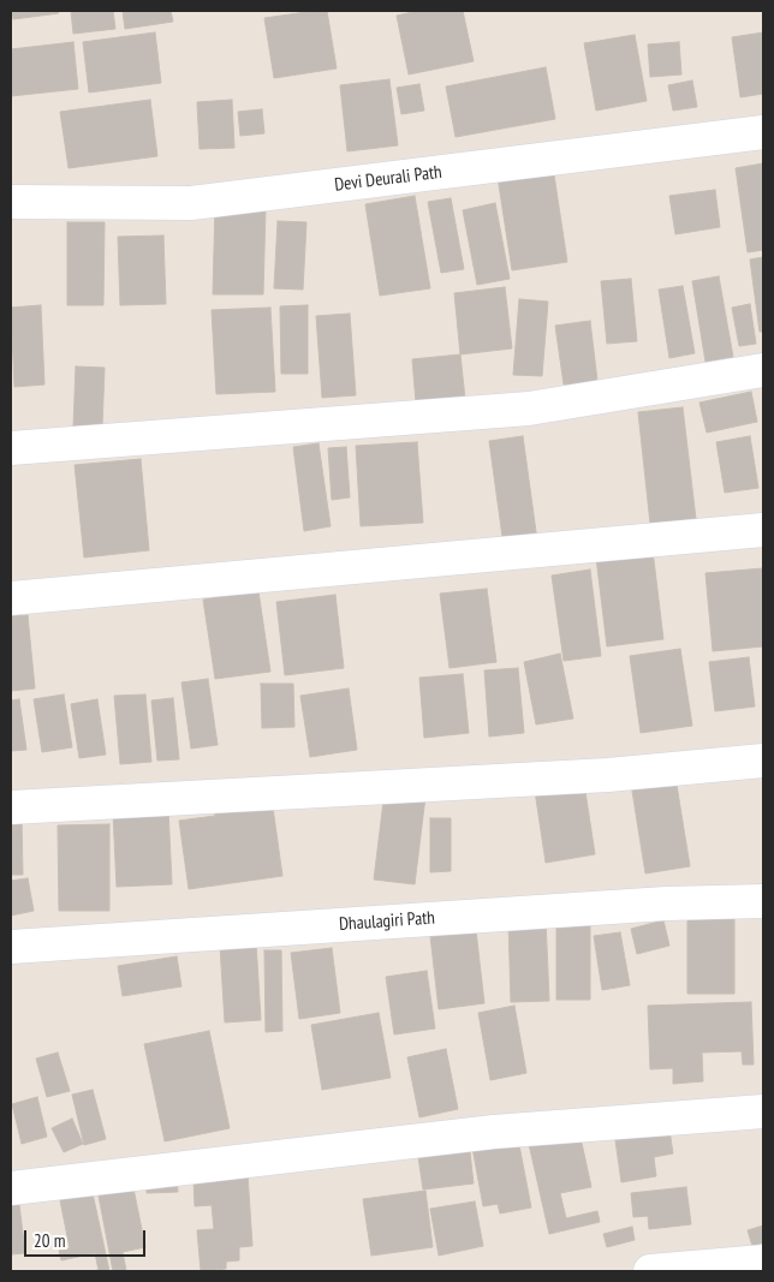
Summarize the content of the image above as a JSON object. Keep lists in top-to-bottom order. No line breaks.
{"streets":{"street":["Devi Deurali Path","Dhaulagiri Path"]},"scale_bar":"20 m"}
